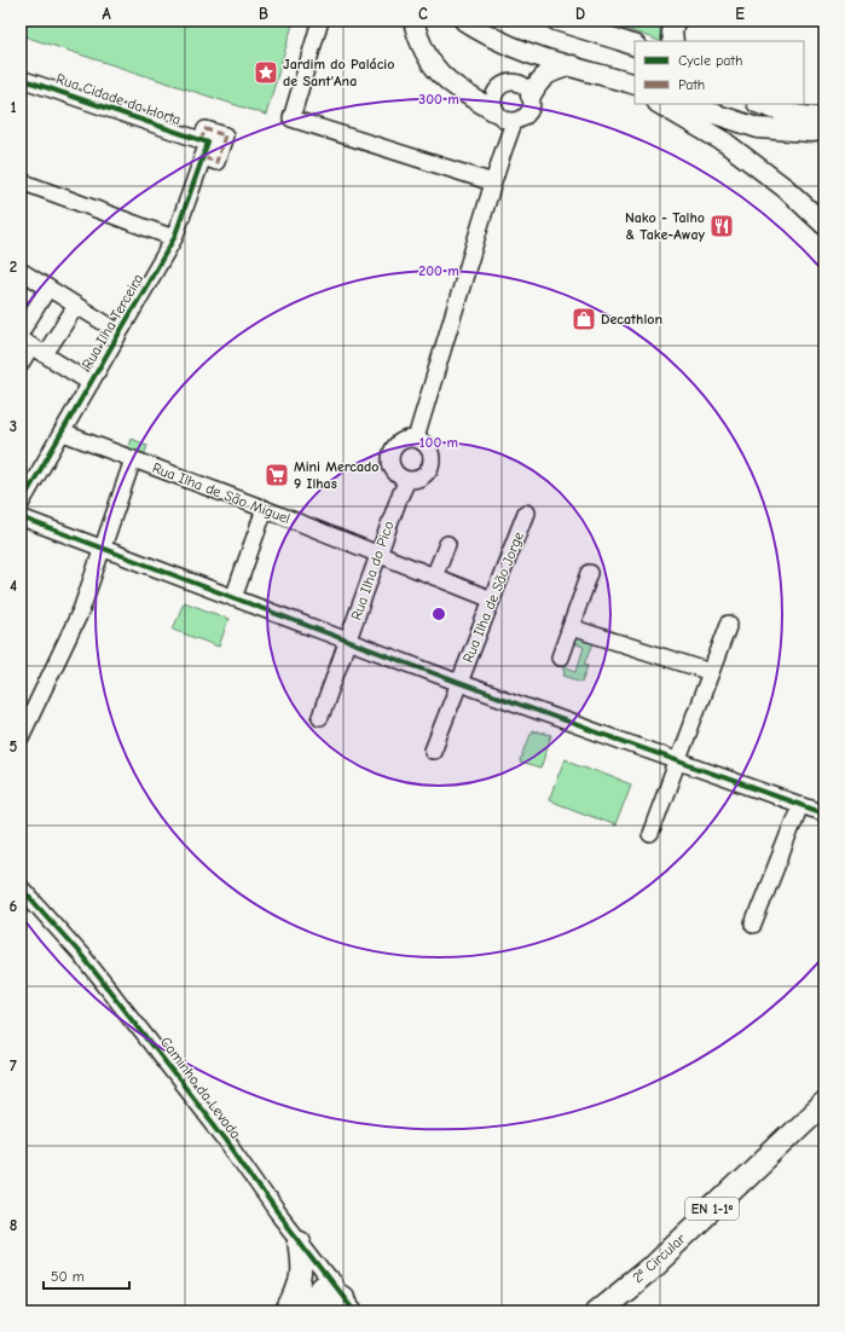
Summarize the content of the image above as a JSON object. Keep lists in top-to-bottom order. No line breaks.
{"streets":{"highway":["EN 1-1ª","2ª Circular"],"street":["Rua Cidade da Horta","Rua Ilha Terceira","Rua Ilha de São Miguel","Rua Ilha do Pico","Rua Ilha de São Jorge","Caminho da Levada"]},"crossings":[["Rua Cidade da Horta","Rua Ilha Terceira"],["Rua Ilha Terceira","Rua Ilha de São Miguel"],["Rua Ilha de São Miguel","Rua Ilha do Pico"],["Rua Ilha de São Miguel","Rua Ilha de São Jorge"]],"places":{"place":["Jardim do Palácio de Sant'Ana"],"restaurant":["Nako - Talho & Take-Away"],"shop":["Decathlon"],"supermarket":["Mini Mercado 9 Ilhas"]},"legend":["Cycle path","Path"],"scale_bar":"50 m","grid":{"columns":["A","B","C","D","E"],"rows":["1","2","3","4","5","6","7","8"]},"rings":["300 m","200 m","100 m"]}
